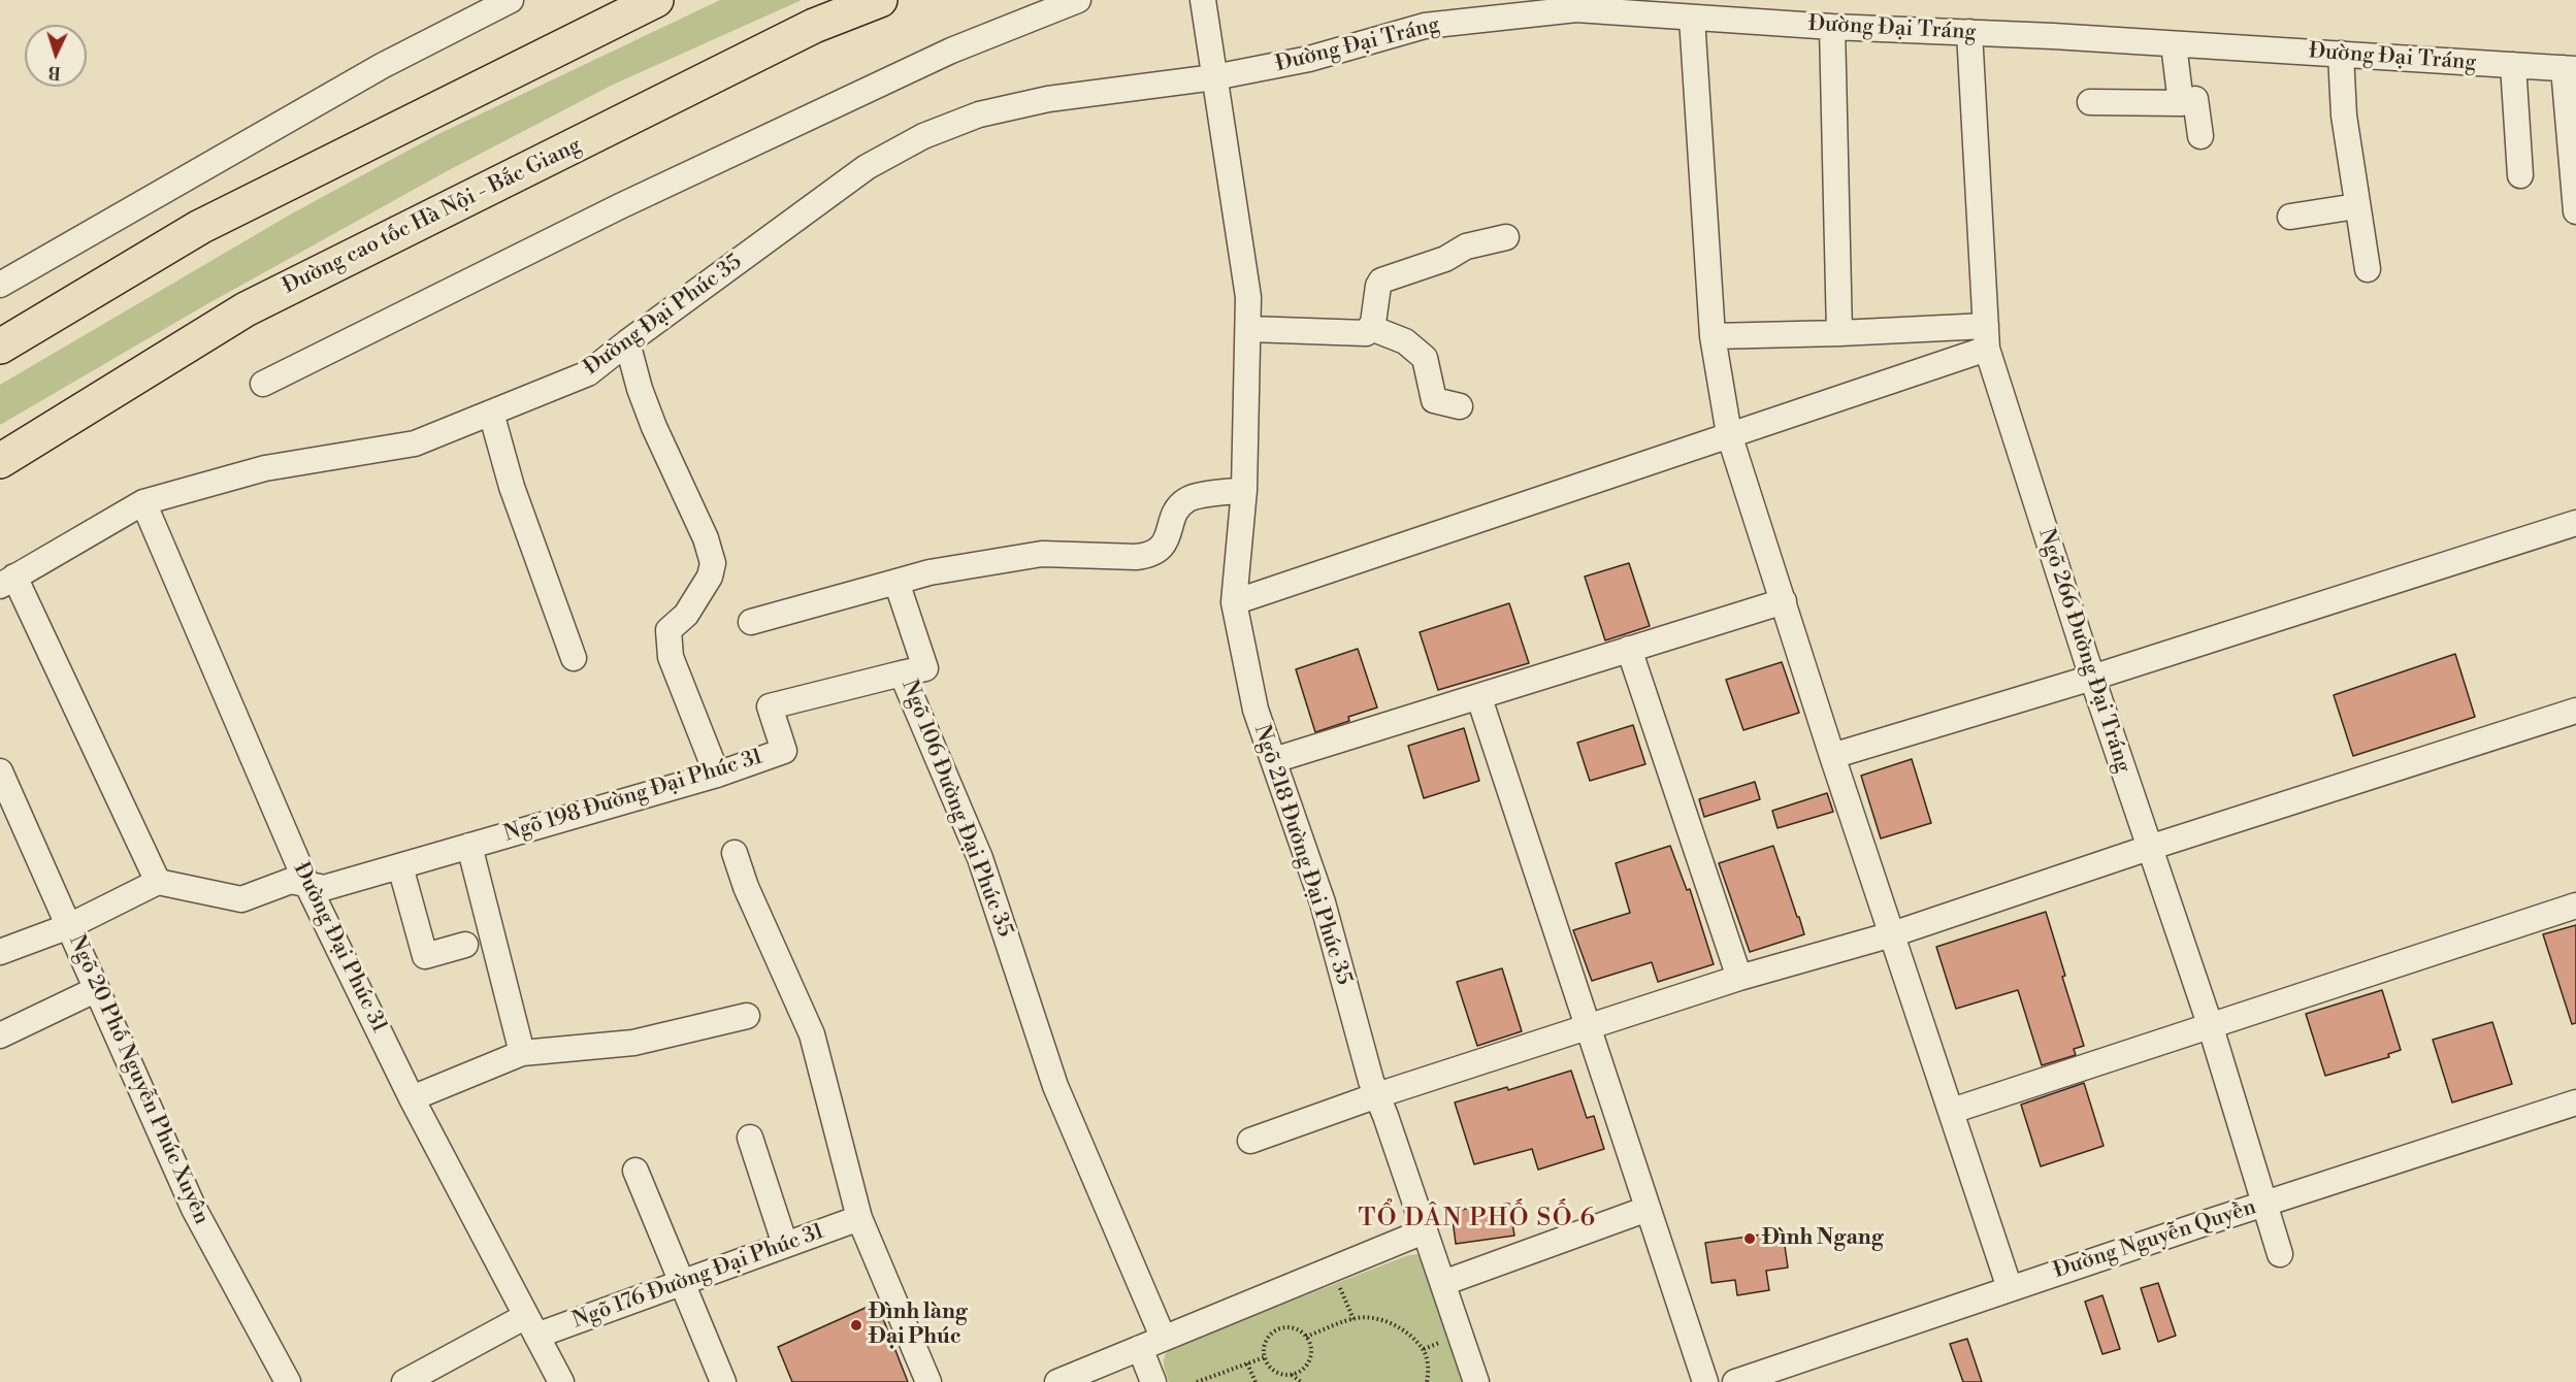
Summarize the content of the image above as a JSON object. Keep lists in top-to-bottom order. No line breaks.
{"streets":{"highway":["Đường cao tốc Hà Nội - Bắc Giang"],"street":["Đường Đại Tráng","Đường Đại Phúc 35","Ngõ 266 Đường Đại Tráng","Ngõ 198 Đường Đại Phúc 31","Ngõ 106 Đường Đại Phúc 35","Ngõ 218 Đường Đại Phúc 35","Đường Đại Phúc 31","Ngõ 20 Phố Nguyễn Phúc Xuyên","Đường Nguyễn Quyền","Ngõ 176 Đường Đại Phúc 31"]},"crossings":[["Đường Đại Tráng","Đường Đại Phúc 35"],["Đường Đại Tráng","Ngõ 266 Đường Đại Tráng"],["Đường Đại Tráng","Ngõ 218 Đường Đại Phúc 35"],["Đường Đại Phúc 35","Ngõ 218 Đường Đại Phúc 35"],["Đường Đại Phúc 35","Đường Đại Phúc 31"],["Ngõ 266 Đường Đại Tráng","Đường Nguyễn Quyền"],["Ngõ 198 Đường Đại Phúc 31","Ngõ 106 Đường Đại Phúc 35"],["Ngõ 198 Đường Đại Phúc 31","Đường Đại Phúc 31"],["Đường Đại Phúc 31","Ngõ 176 Đường Đại Phúc 31"]],"districts":["TỔ DÂN PHỐ SỐ 6"],"places":["Đình Ngang","Đình làng Đại Phúc"],"north":"bottom"}
